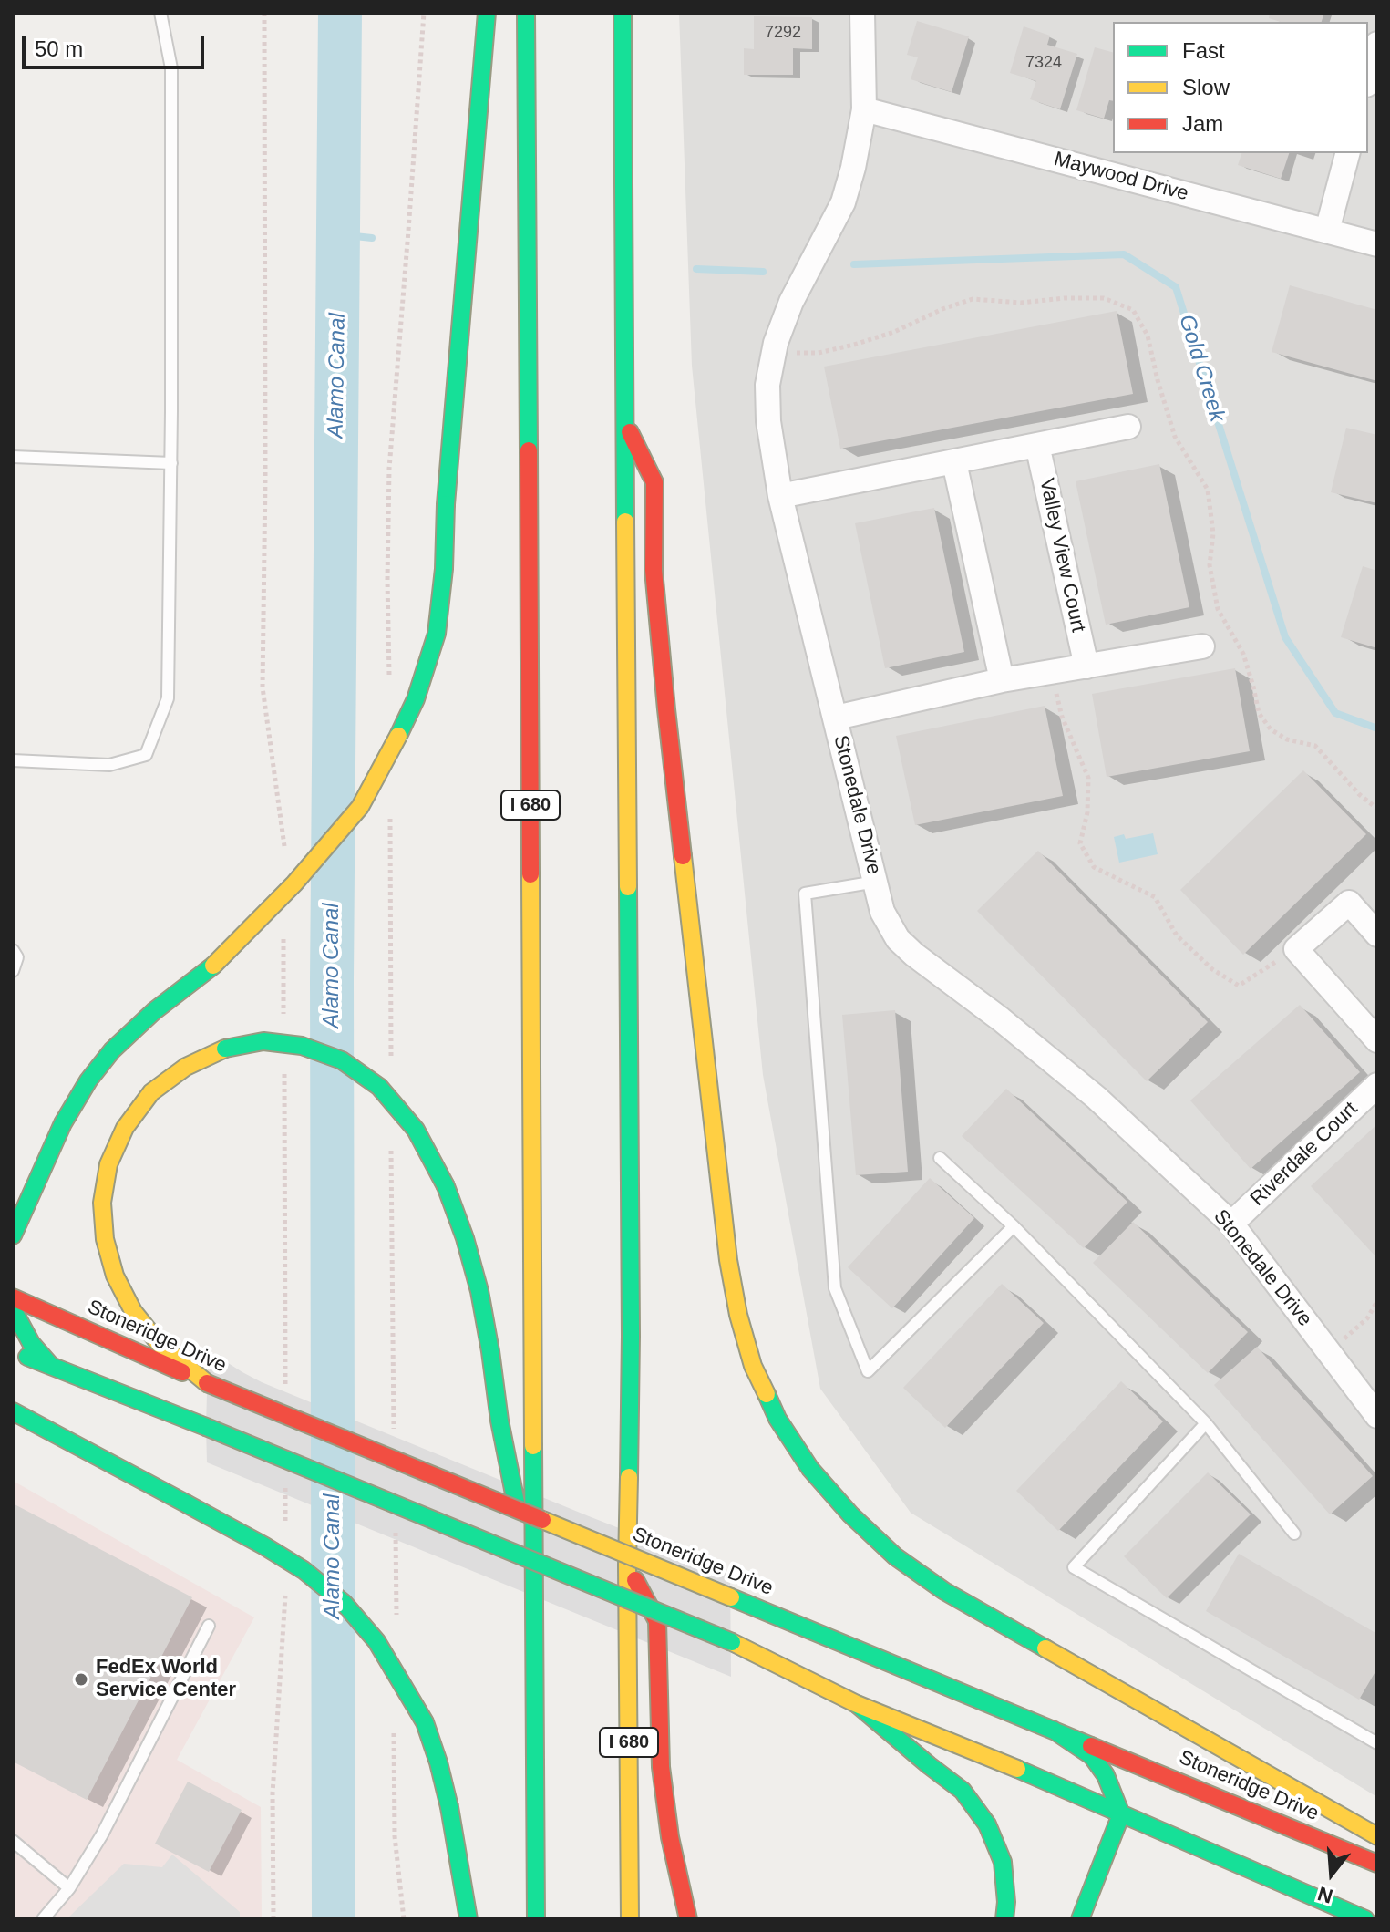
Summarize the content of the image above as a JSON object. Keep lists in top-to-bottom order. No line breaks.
{"streets":{"main road":["I 680","Stoneridge Drive"],"street":["Maywood Drive","Valley View Court","Stonedale Drive","Riverdale Court"]},"crossings":[["Maywood Drive","Stonedale Drive"],["Stonedale Drive","Riverdale Court"]],"water":["Gold Creek","Alamo Canal"],"places":["FedEx World Service Center"],"house_numbers":["7292","7324"],"legend":["Fast","Slow","Jam"],"scale_bar":"50 m","north":"bottom"}
